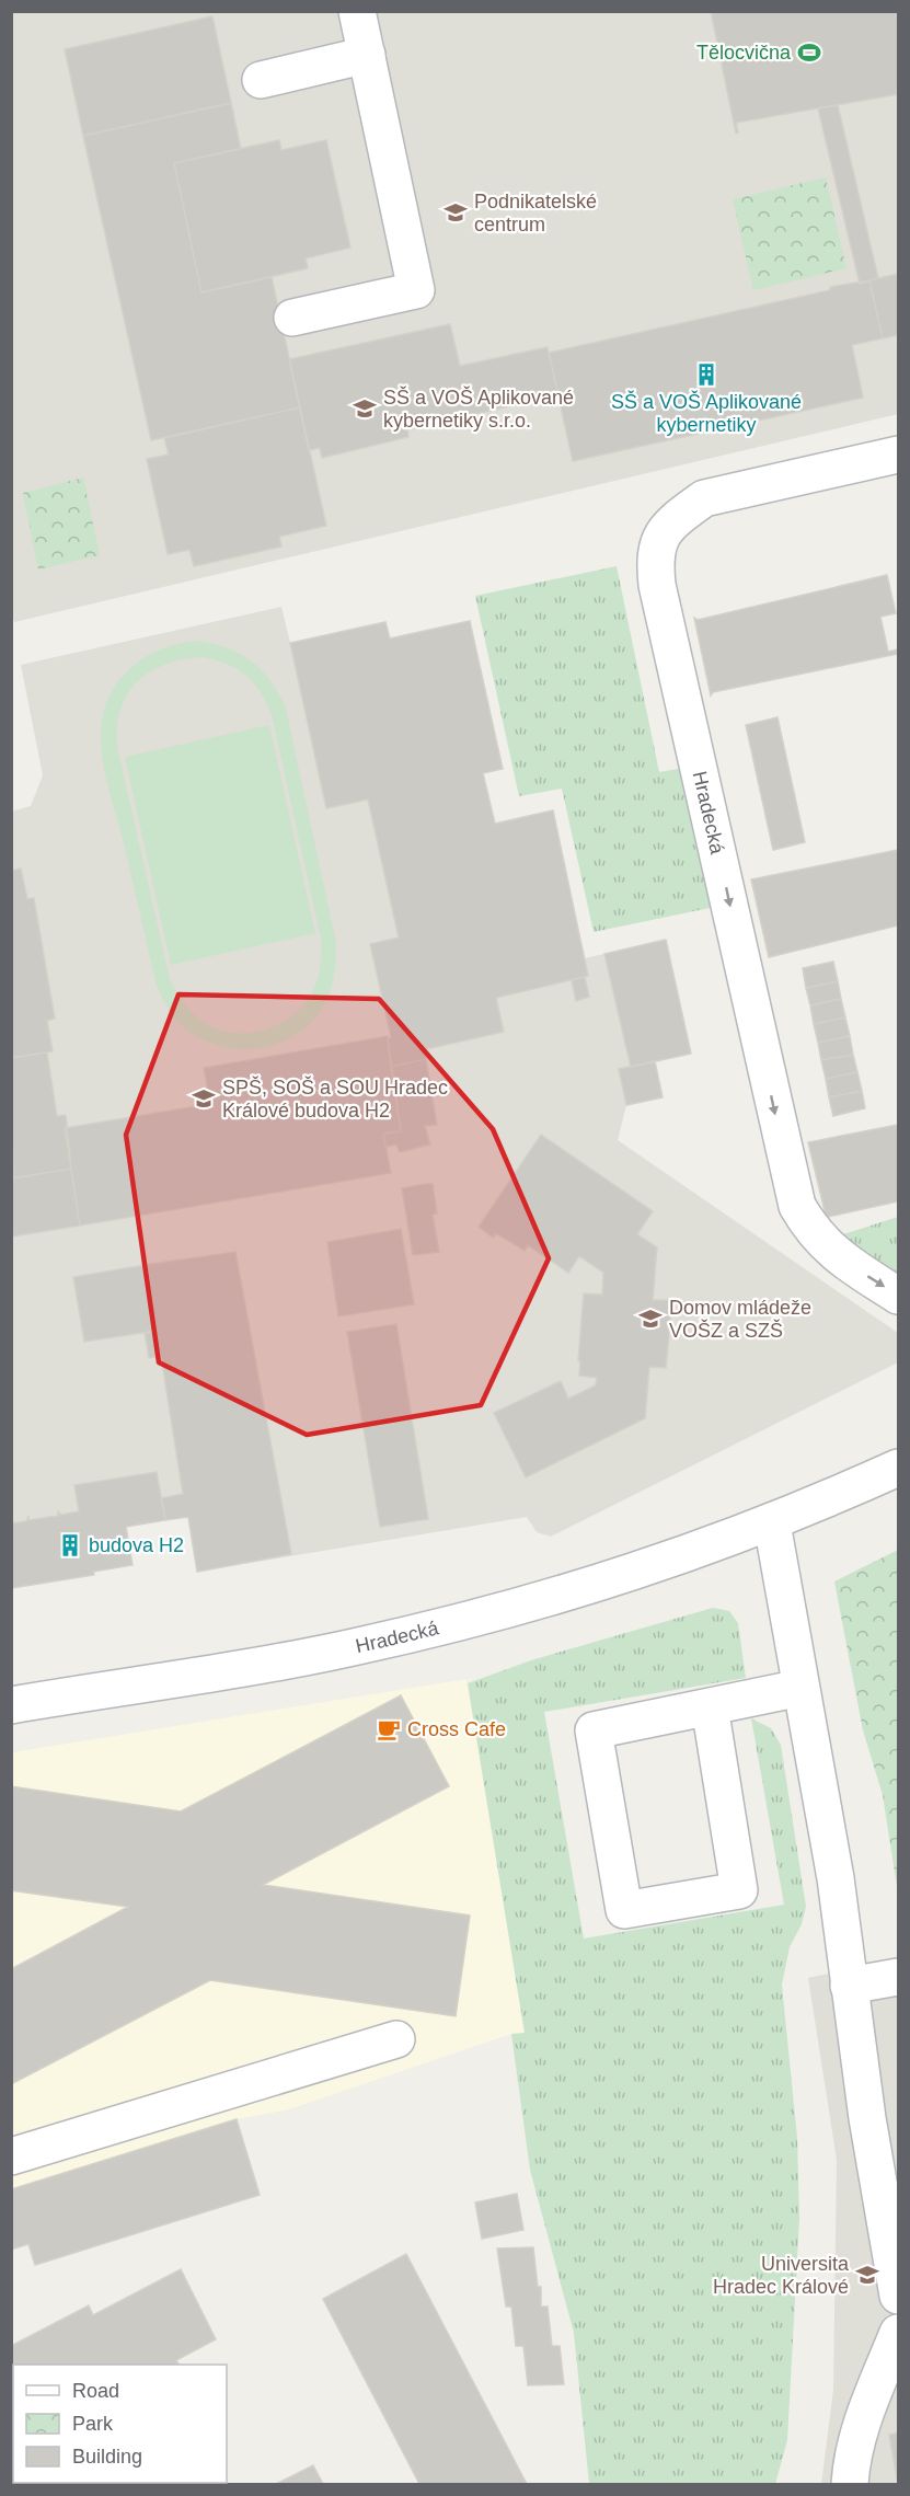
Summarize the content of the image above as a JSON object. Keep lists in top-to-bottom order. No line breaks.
{"streets":{"street":["Hradecká"]},"places":{"sports":["Tělocvična"],"school or university":["Podnikatelské centrum","SŠ a VOŠ Aplikované kybernetiky s.r.o.","SPŠ, SOŠ a SOU Hradec Králové budova H2","Domov mládeže VOŠZ a SZŠ","Universita Hradec Králové"],"building":["SŠ a VOŠ Aplikované kybernetiky","budova H2"],"cafe":["Cross Cafe"]},"legend":["Road","Park","Building"]}
